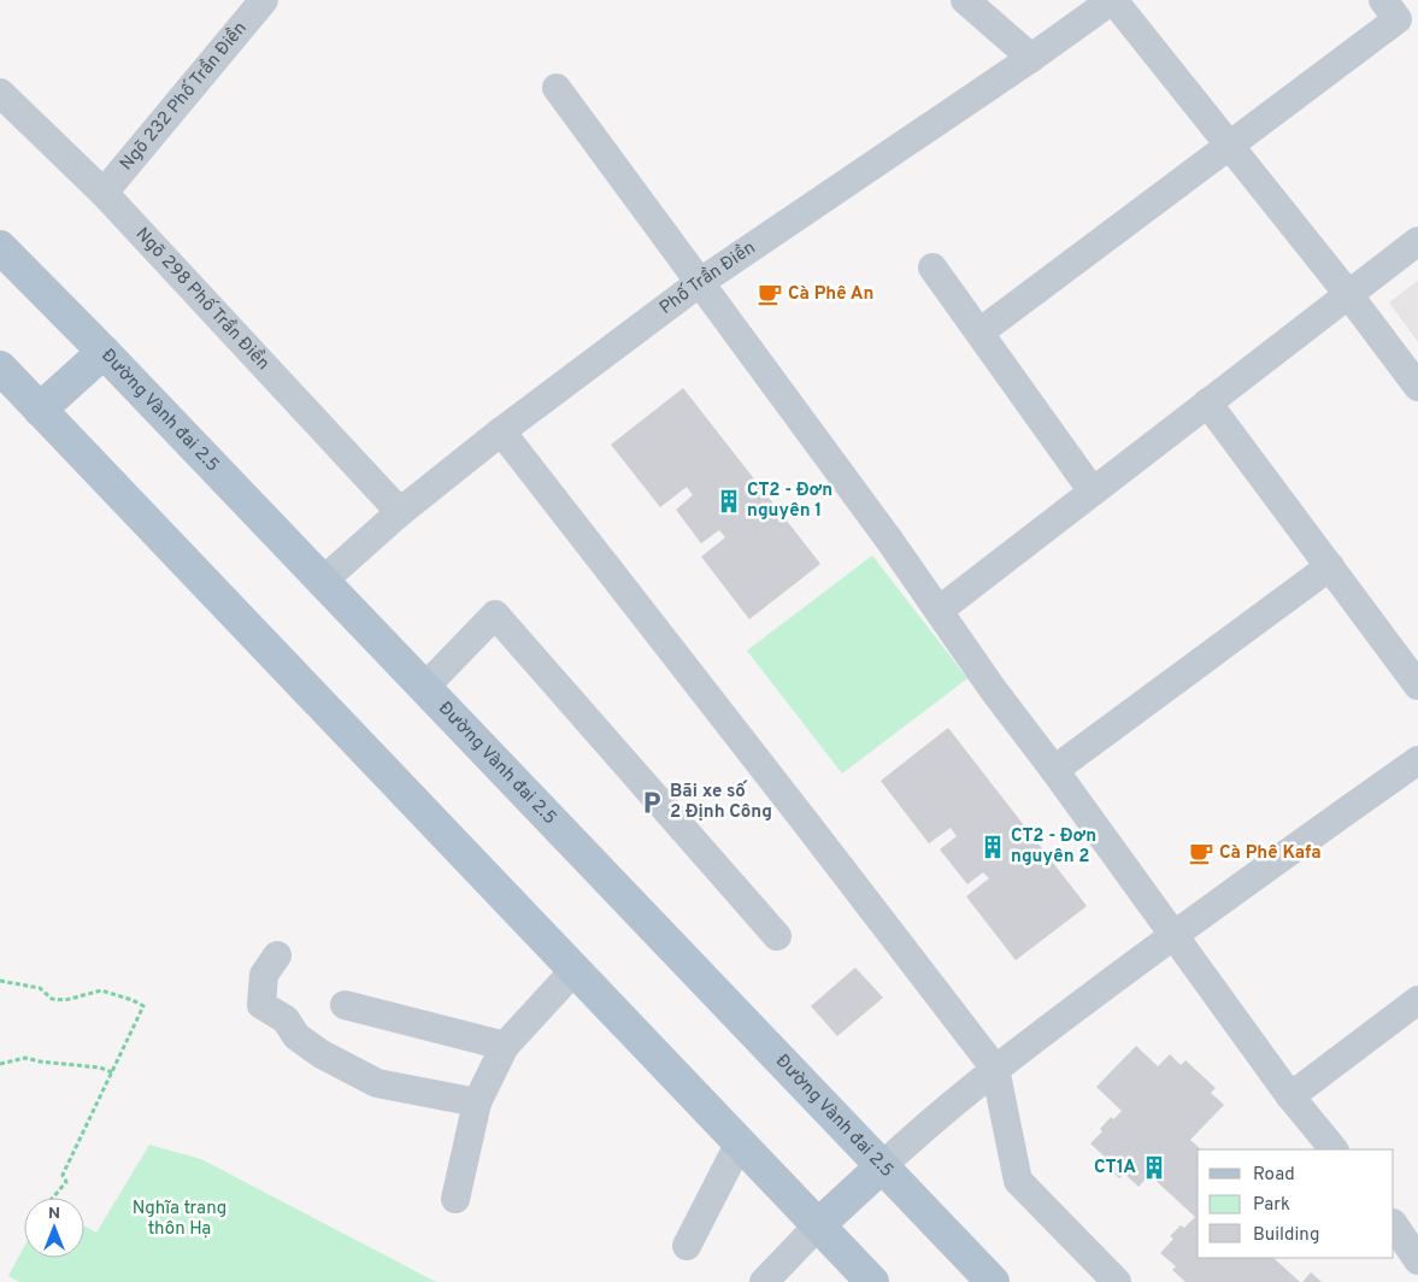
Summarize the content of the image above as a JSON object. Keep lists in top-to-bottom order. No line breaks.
{"streets":{"main road":["Đường Vành đai 2.5"],"street":["Ngõ 232 Phố Trần Điền","Phố Trần Điền","Ngõ 298 Phố Trần Điền"]},"crossings":[["Ngõ 232 Phố Trần Điền","Ngõ 298 Phố Trần Điền"],["Phố Trần Điền","Ngõ 298 Phố Trần Điền"],["Phố Trần Điền","Đường Vành đai 2.5"]],"parks":["Nghĩa trang thôn Hạ"],"places":{"cafe":["Cà Phê An","Cà Phê Kafa"],"building":["CT2 - Đơn nguyên 1","CT2 - Đơn nguyên 2","CT1A"],"parking":["Bãi xe số 2 Định Công"]},"legend":["Road","Park","Building"],"north":"top"}
